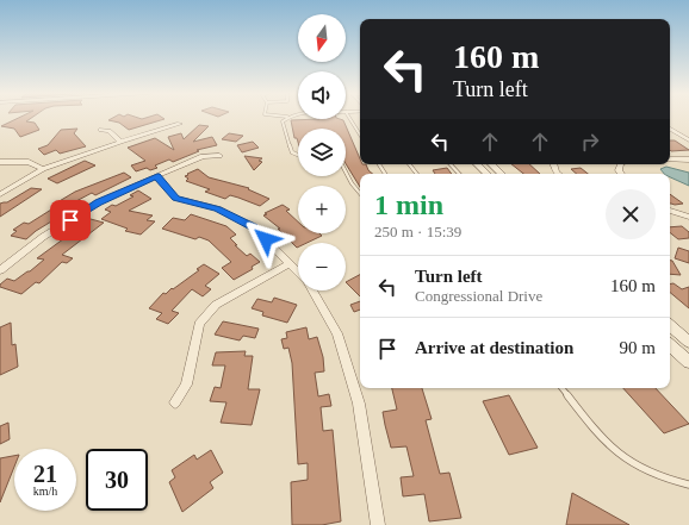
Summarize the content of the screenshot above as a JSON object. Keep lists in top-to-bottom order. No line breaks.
{"north":"bottom","page":{"map_buttons":["+","−"],"turn":["160 m","Turn left"],"heading":["1 min","250 m · 15:39"],"list":[{"name":"Turn left","note":"Congressional Drive","value":"160 m"},{"name":"Arrive at destination","value":"90 m"}],"speed":"21 km/h","limit":"30"}}
